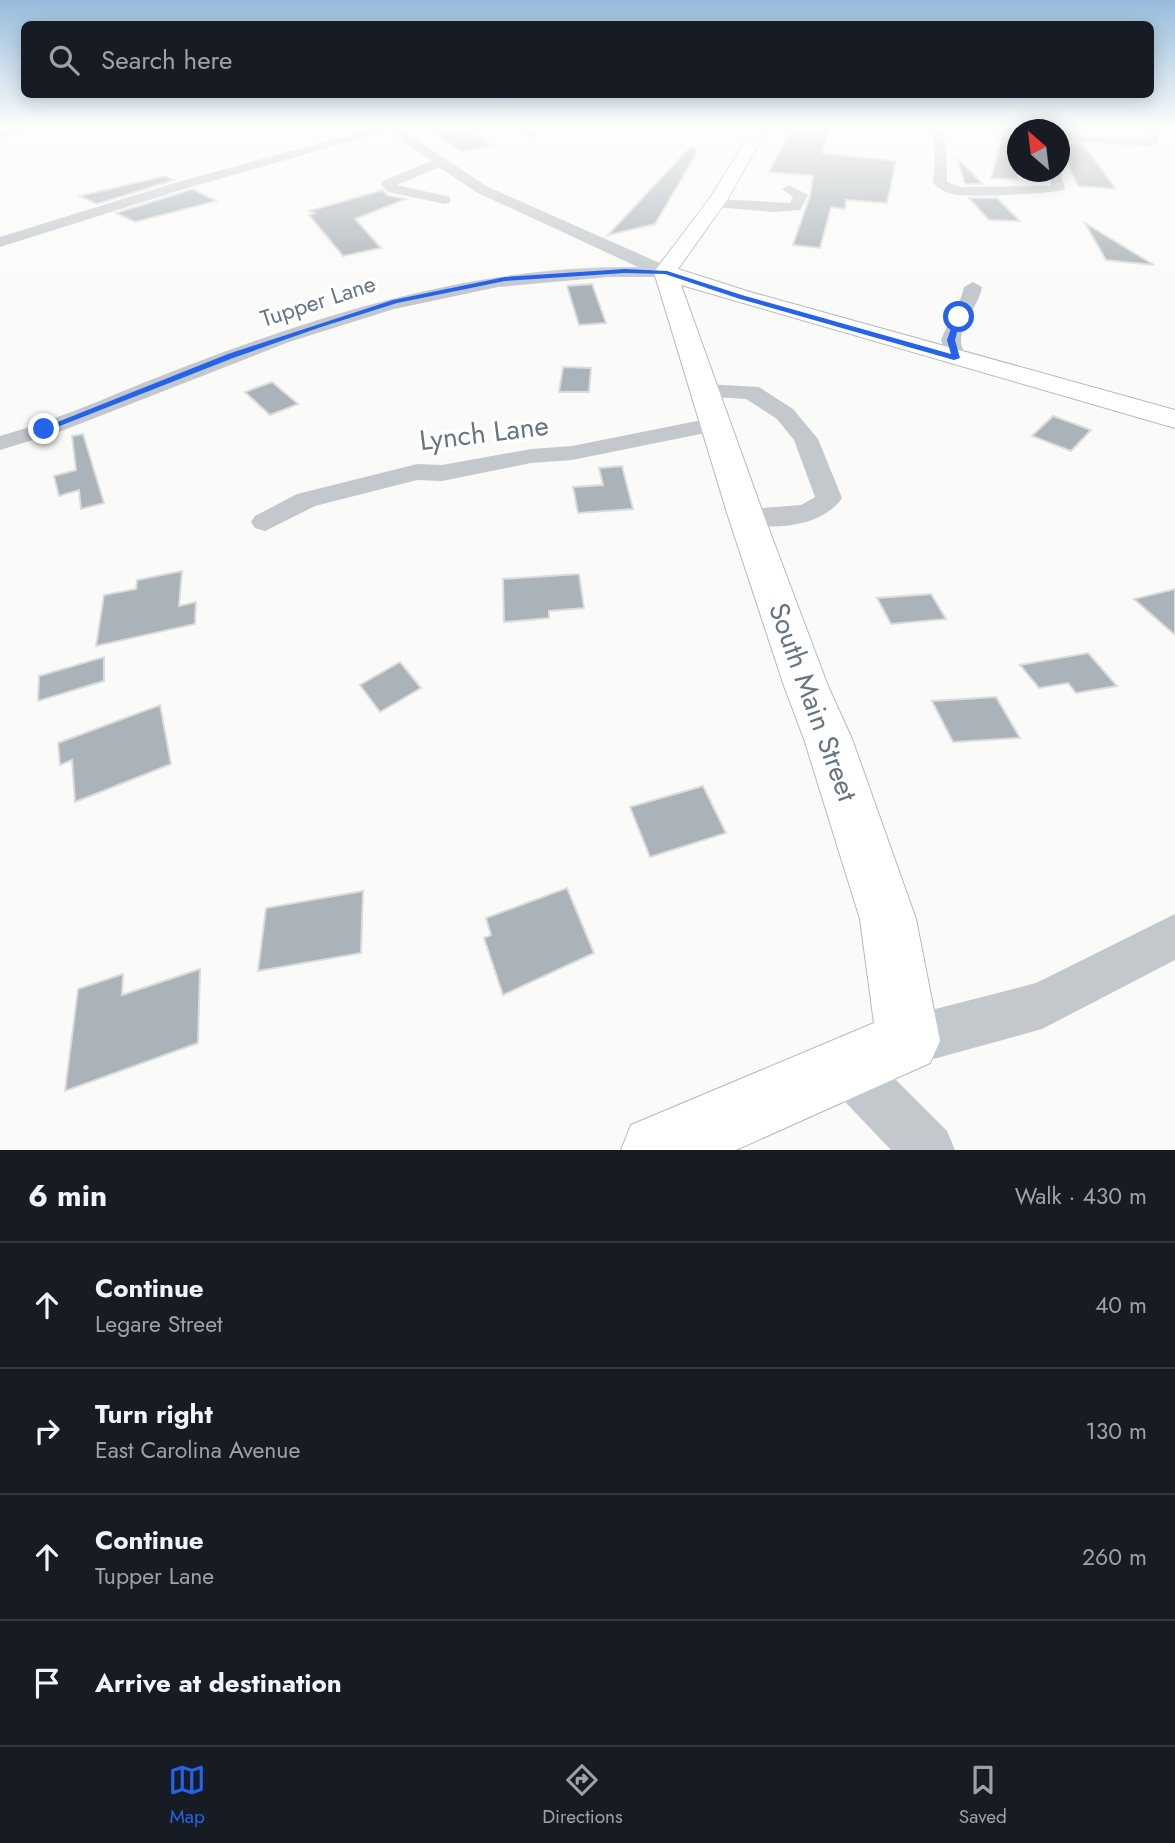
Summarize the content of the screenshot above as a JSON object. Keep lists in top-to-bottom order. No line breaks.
{"streets":{"main road":["South Main Street"],"street":["Tupper Lane","Lynch Lane"]},"crossings":[["Tupper Lane","South Main Street"],["Lynch Lane","South Main Street"]],"north":"top left","page":{"search":"Search here","heading":["6 min","Walk · 430 m"],"list":[["Continue","Legare Street","40 m"],["Turn right","East Carolina Avenue","130 m"],["Continue","Tupper Lane","260 m"],"Arrive at destination"],"nav":["Map","Directions","Saved"]}}
